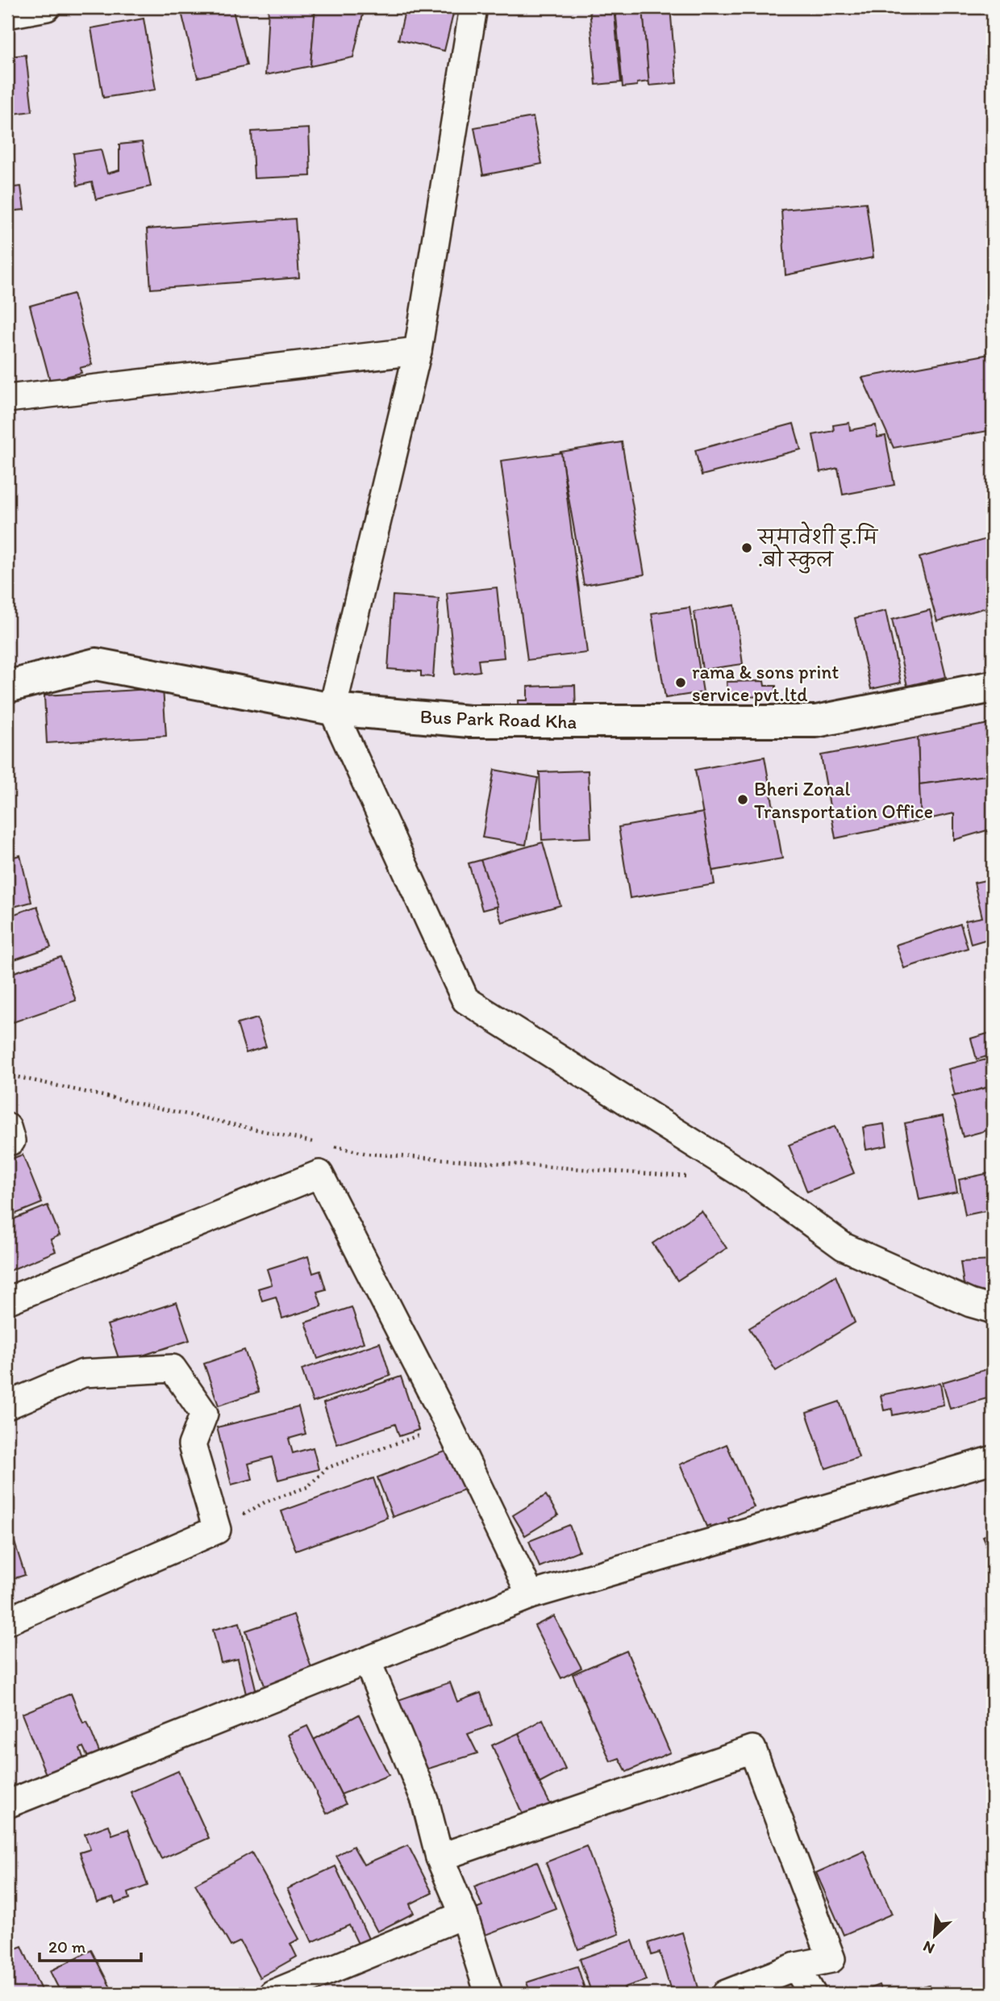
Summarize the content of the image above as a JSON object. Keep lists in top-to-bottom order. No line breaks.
{"streets":{"street":["Bus Park Road Kha"]},"places":["समावेशी इ.मि .बाे स्कुल","rama & sons print service pvt.ltd","Bheri Zonal Transportation Office"],"scale_bar":"20 m","north":"bottom left"}
